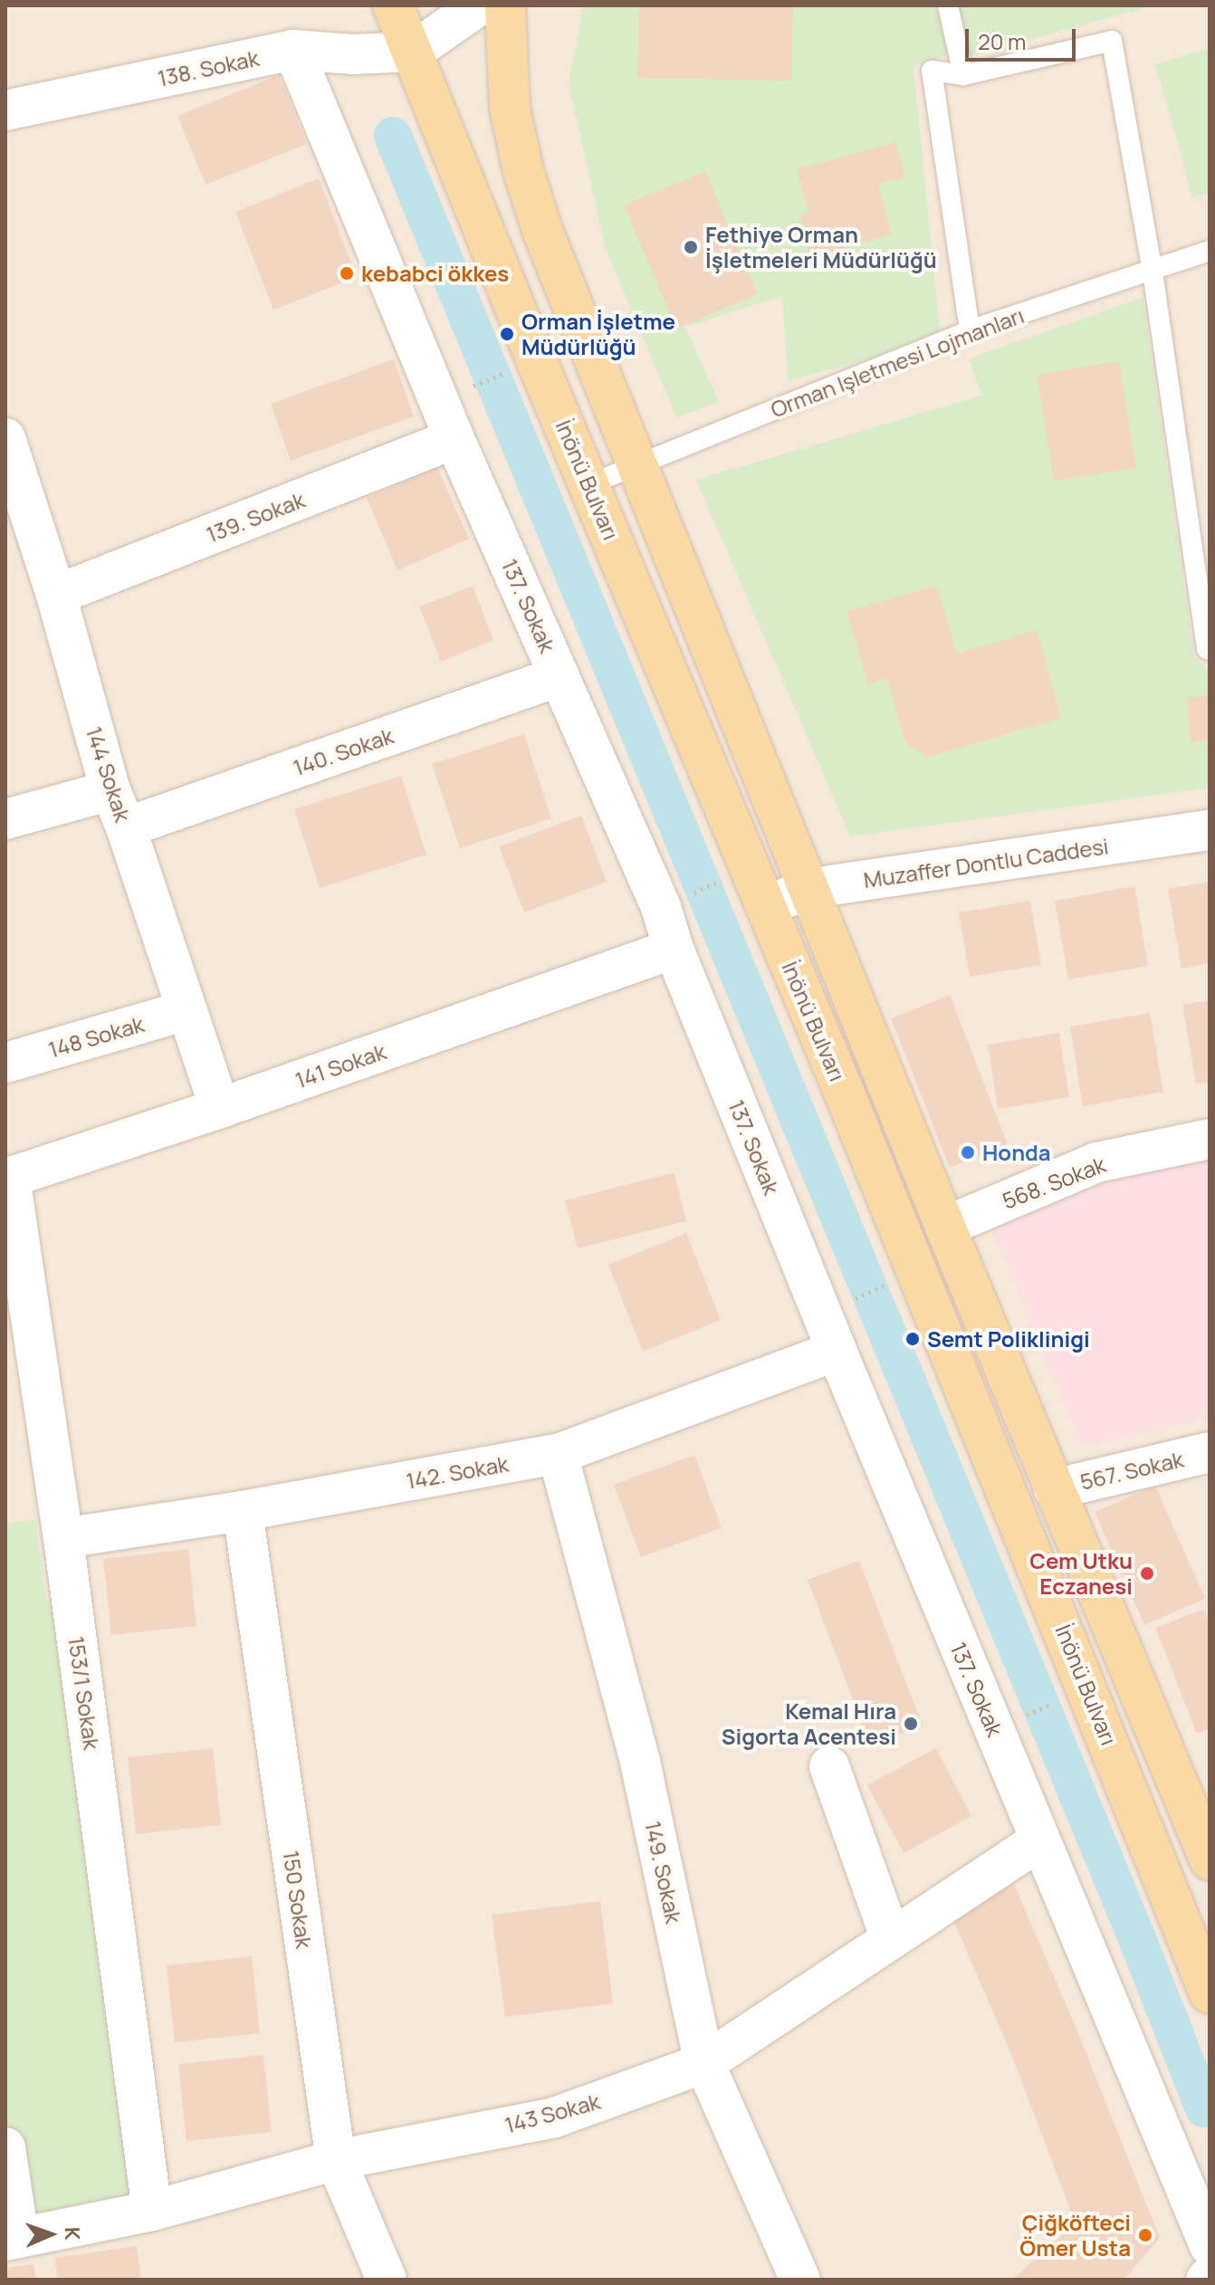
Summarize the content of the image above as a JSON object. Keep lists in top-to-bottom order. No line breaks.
{"streets":{"main road":["İnönü Bulvarı"],"street":["138. Sokak","139. Sokak","137. Sokak","140. Sokak","144 Sokak","Muzaffer Dontlu Caddesi","148 Sokak","141 Sokak","568. Sokak","567. Sokak","142. Sokak","153/1 Sokak","149. Sokak","150 Sokak","143 Sokak"],"lane":["Orman Işletmesi Lojmanları"]},"crossings":[["138. Sokak","İnönü Bulvarı"],["138. Sokak","137. Sokak"],["Orman Işletmesi Lojmanları","İnönü Bulvarı"],["İnönü Bulvarı","Muzaffer Dontlu Caddesi"],["İnönü Bulvarı","568. Sokak"],["İnönü Bulvarı","567. Sokak"],["139. Sokak","137. Sokak"],["139. Sokak","144 Sokak"],["137. Sokak","140. Sokak"],["137. Sokak","141 Sokak"],["137. Sokak","142. Sokak"],["137. Sokak","143 Sokak"],["140. Sokak","144 Sokak"],["144 Sokak","148 Sokak"],["144 Sokak","141 Sokak"],["141 Sokak","153/1 Sokak"],["142. Sokak","153/1 Sokak"],["142. Sokak","149. Sokak"],["142. Sokak","150 Sokak"],["153/1 Sokak","143 Sokak"],["149. Sokak","143 Sokak"],["150 Sokak","143 Sokak"]],"places":["Fethiye Orman İşletmeleri Müdürlüğü","kebabci ökkes","Orman İşletme Müdürlüğü","Honda","Semt Poliklinigi","Cem Utku Eczanesi","Kemal Hıra Sigorta Acentesi","Çiğköfteci Ömer Usta"],"scale_bar":"20 m","north":"right"}
